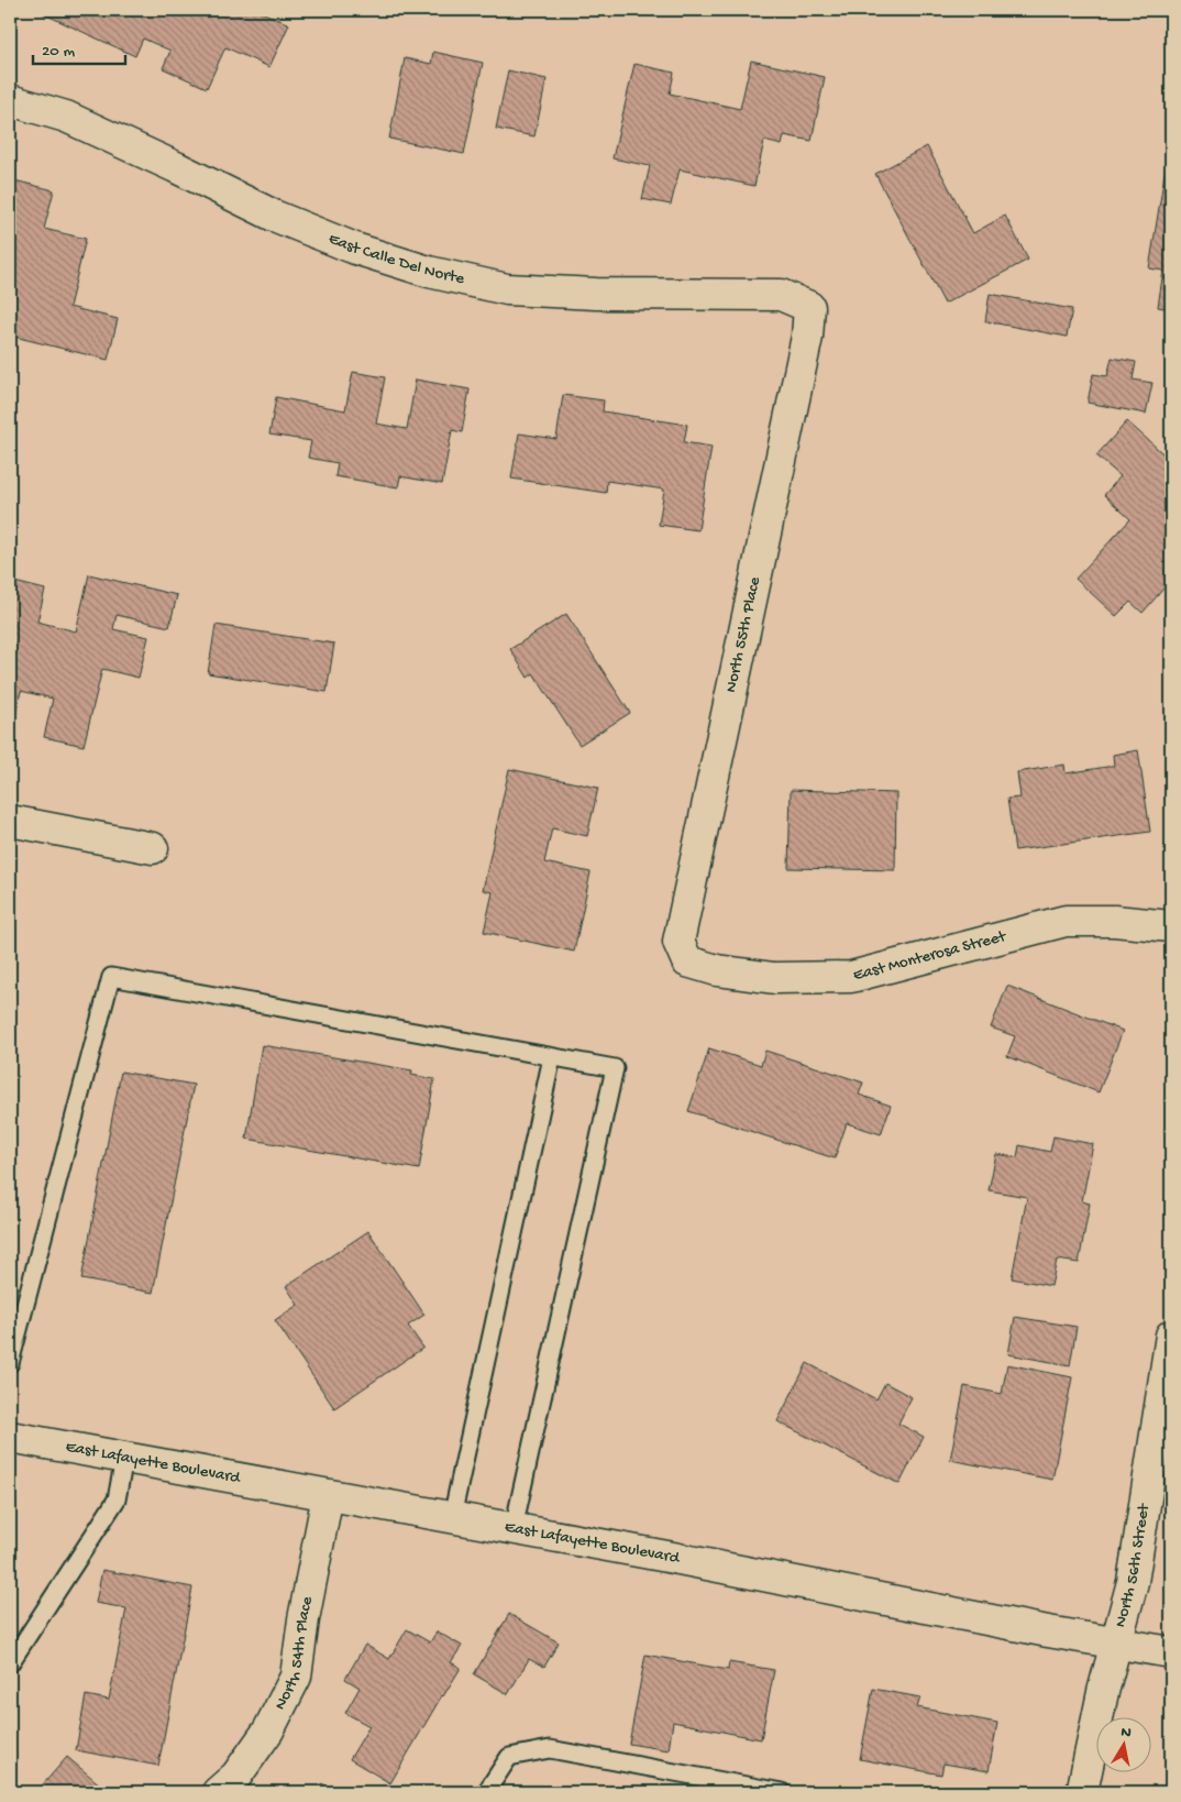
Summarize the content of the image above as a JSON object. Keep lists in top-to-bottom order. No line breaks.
{"streets":{"street":["East Calle Del Norte","North 55th Place","East Monterosa Street","East Lafayette Boulevard","North 56th Street","North 54th Place"]},"crossings":[["East Calle Del Norte","North 55th Place"],["North 55th Place","East Monterosa Street"],["East Lafayette Boulevard","North 56th Street"],["East Lafayette Boulevard","North 54th Place"]],"scale_bar":"20 m","north":"top"}
